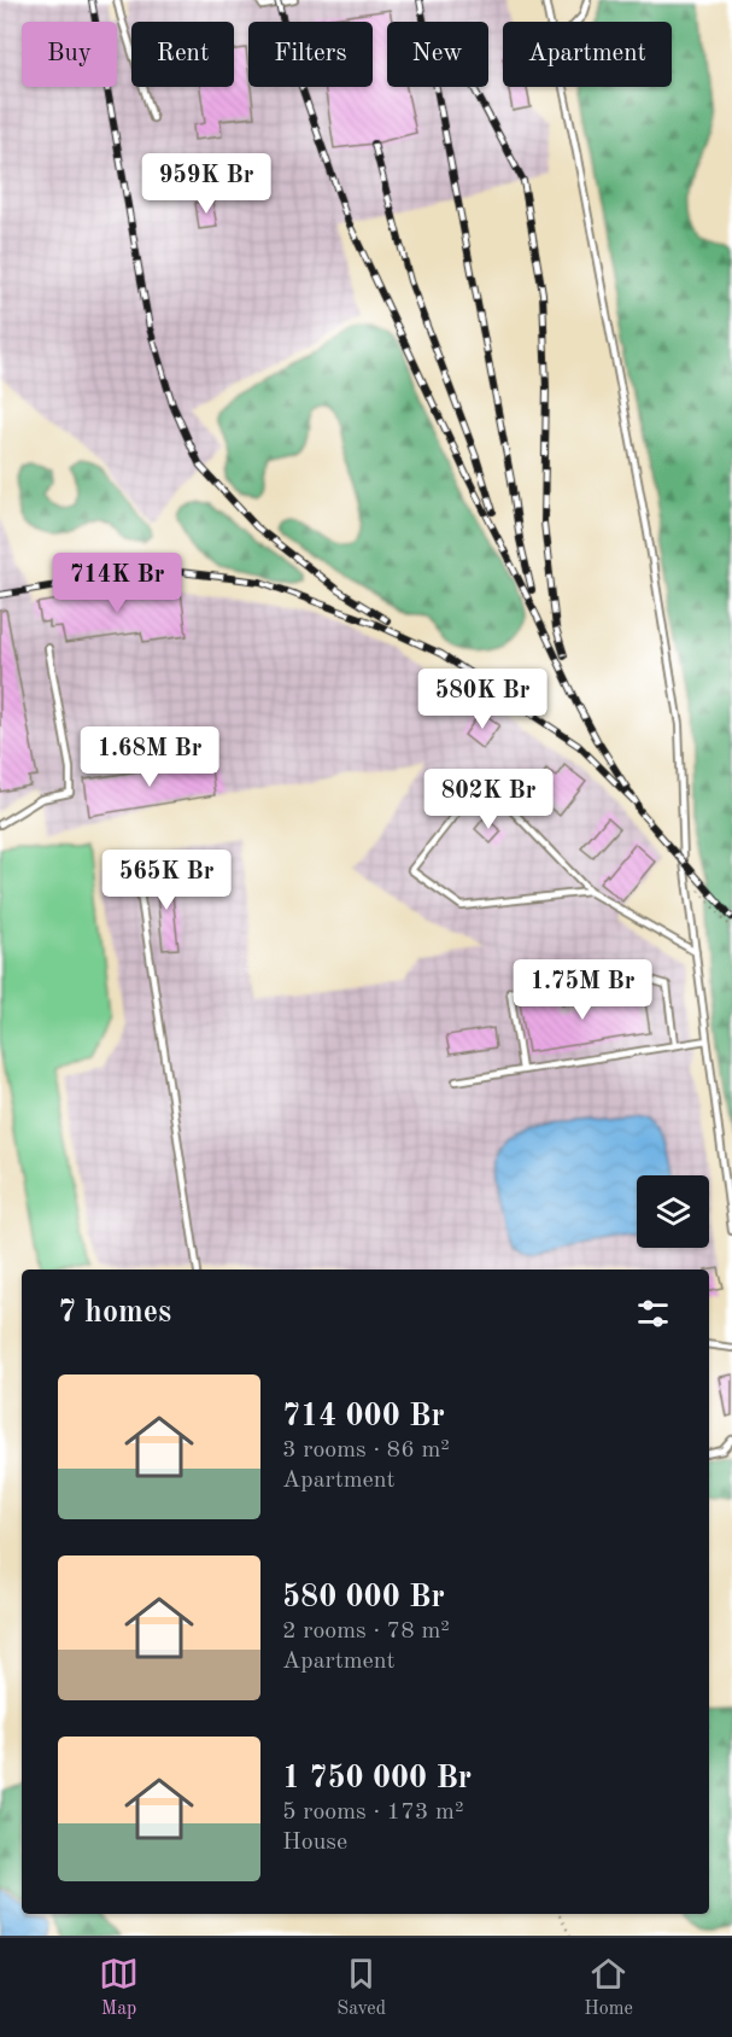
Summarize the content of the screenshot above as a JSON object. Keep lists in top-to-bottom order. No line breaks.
{"page":{"chip":["Buy","Rent","Filters","New","Apartment"],"price":["959K Br","714K Br","580K Br","1.68M Br","802K Br","565K Br","1.75M Br"],"heading":"7 homes","list":[{"name":"714 000 Br","note":"3 rooms · 86 m² · Apartment"},{"name":"580 000 Br","note":"2 rooms · 78 m² · Apartment"},{"name":"1 750 000 Br","note":"5 rooms · 173 m² · House"}],"tabs":["Map","Saved","Home"]}}
